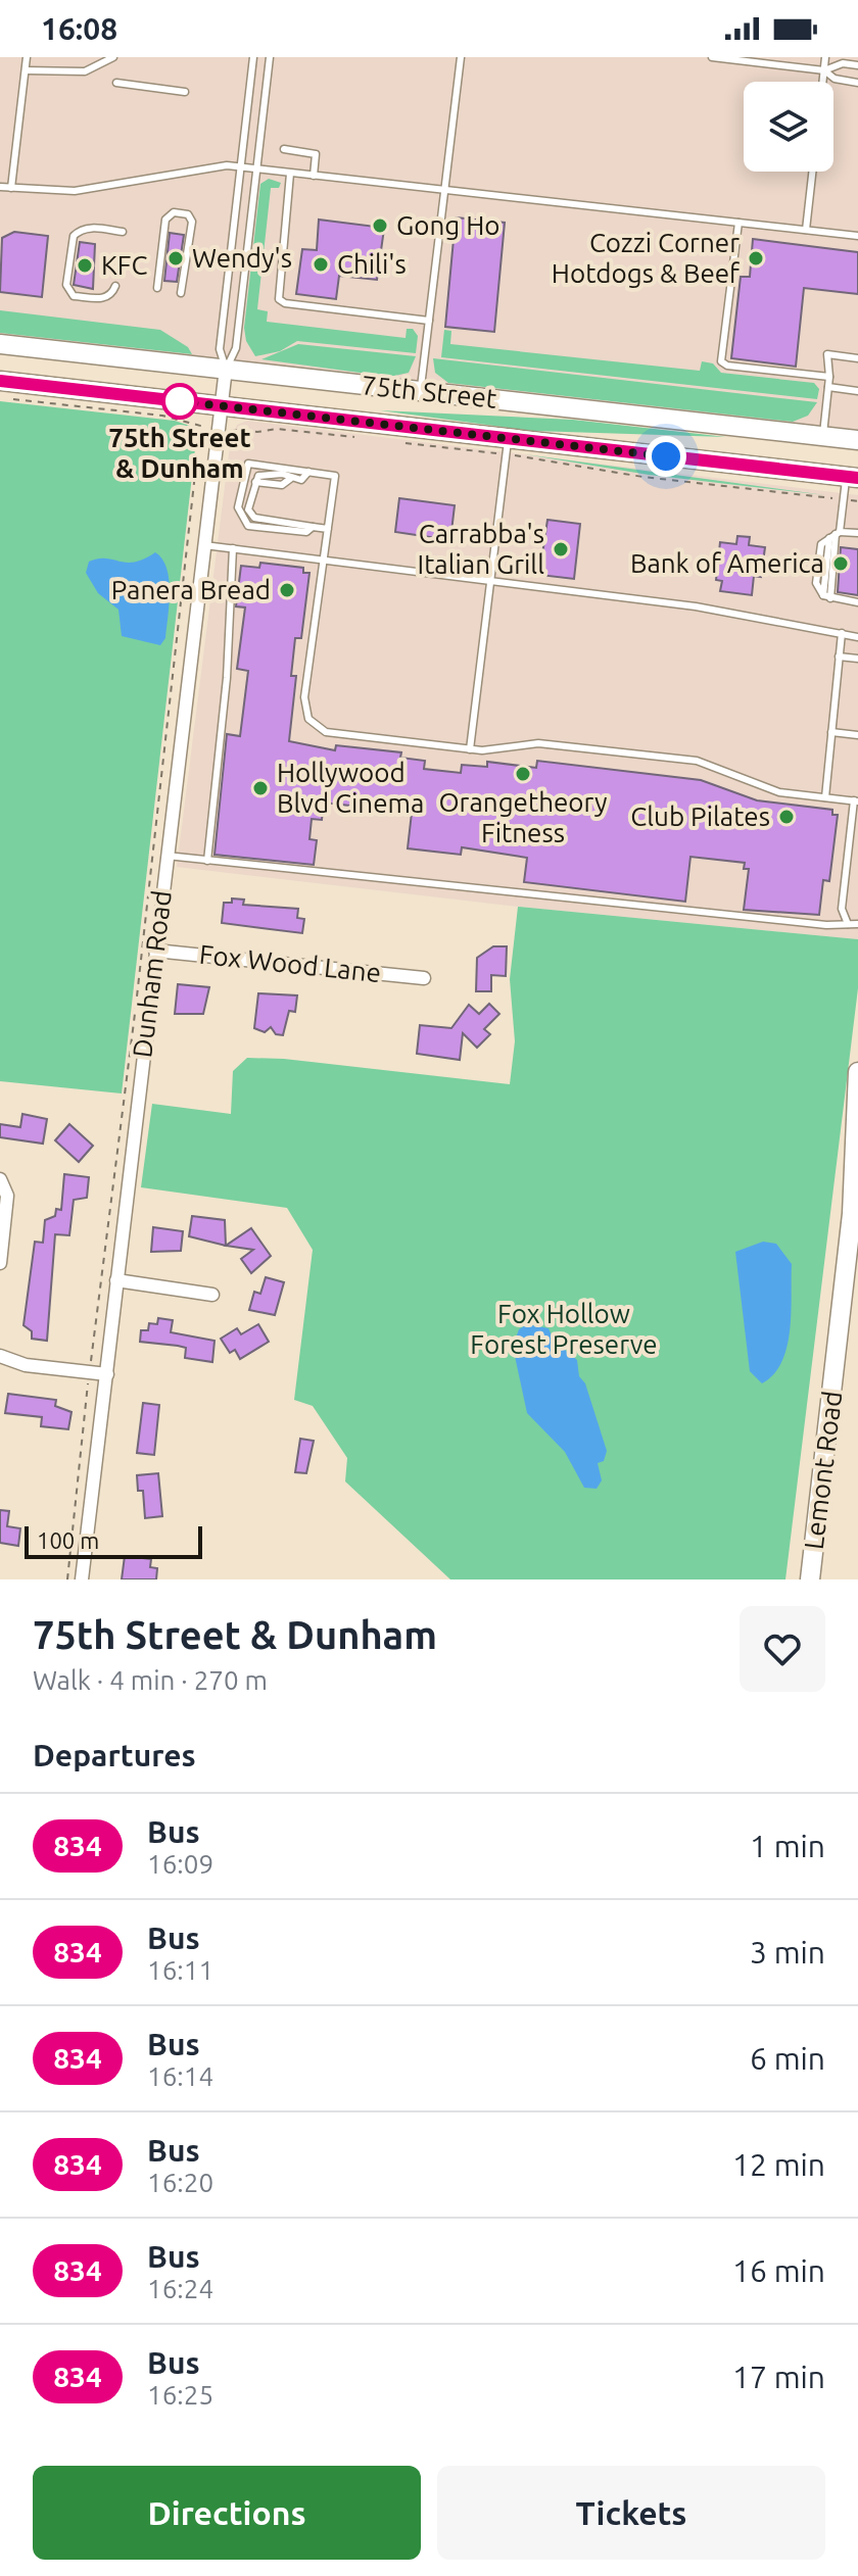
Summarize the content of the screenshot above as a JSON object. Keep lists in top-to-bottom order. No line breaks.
{"streets":{"main road":["75th Street","Lemont Road"],"street":["Fox Wood Lane","Dunham Road"]},"crossings":[["75th Street","Dunham Road"],["Fox Wood Lane","Dunham Road"]],"parks":["Fox Hollow Forest Preserve"],"places":["Gong Ho","Wendy's","Cozzi Corner Hotdogs & Beef","Chili's","KFC","75th Street & Dunham","Carrabba's Italian Grill","Bank of America","Panera Bread","Orangetheory Fitness","Hollywood Blvd Cinema","Club Pilates"],"lines":["bus line 834"],"scale_bar":"100 m","page":{"status":"16:08","scale":"100 m","heading":[["75th Street & Dunham","Walk · 4 min · 270 m"],"Departures"],"list":[{"mark":"834","name":"Bus","note":"16:09","value":"1 min"},{"mark":"834","name":"Bus","note":"16:11","value":"3 min"},{"mark":"834","name":"Bus","note":"16:14","value":"6 min"},{"mark":"834","name":"Bus","note":"16:20","value":"12 min"},{"mark":"834","name":"Bus","note":"16:24","value":"16 min"},{"mark":"834","name":"Bus","note":"16:25","value":"17 min"}],"buttons":["Directions","Tickets"]}}
